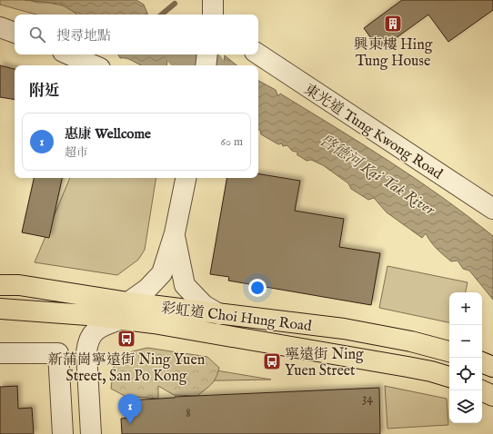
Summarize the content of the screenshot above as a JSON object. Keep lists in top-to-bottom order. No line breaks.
{"streets":{"main road":["彩虹道 Choi Hung Road"],"street":["東光道 Tung Kwong Road"]},"water":["啓德河 Kai Tak River"],"places":{"building":["興東樓 Hing Tung House"],"bus stop":["新蒲崗寧遠街 Ning Yuen Street, San Po Kong","寧遠街 Ning Yuen Street"]},"house_numbers":["34","8"],"page":{"search":"搜尋地點","heading":"附近","list":[{"mark":"1","name":"惠康 Wellcome","note":"超市","value":"60 m"}],"map_buttons":["+","−"],"pins":"1"}}
